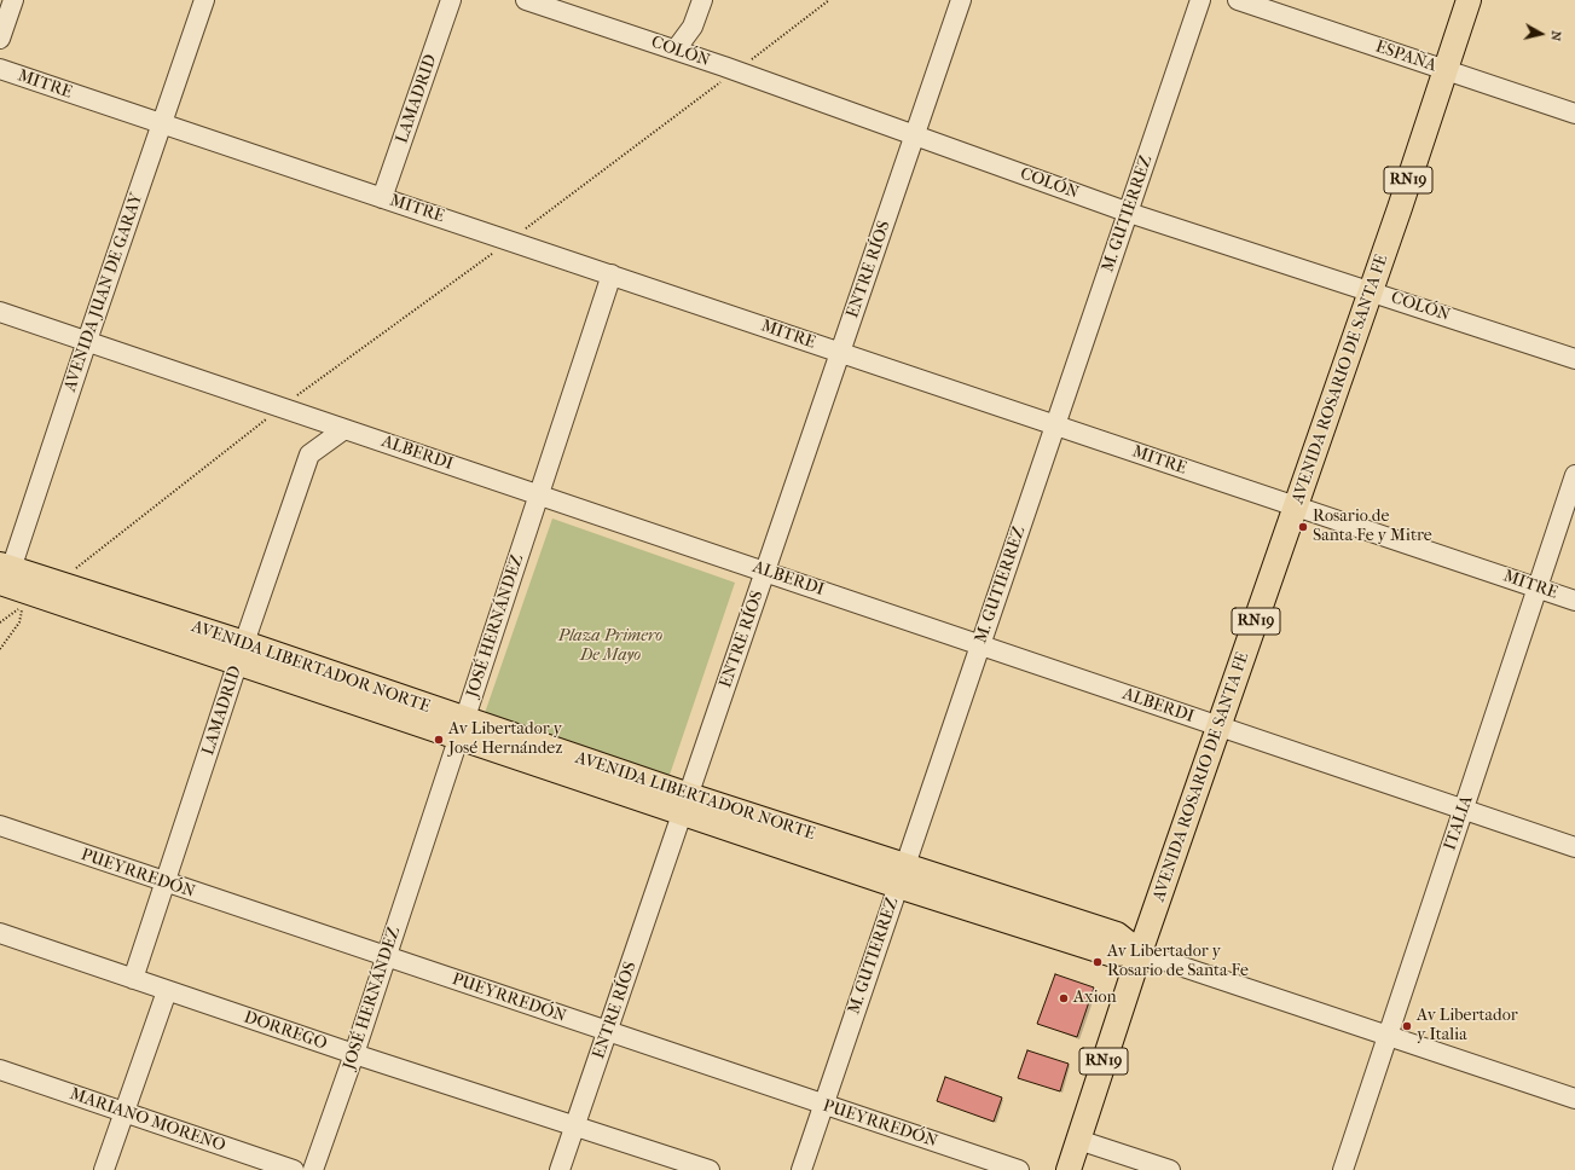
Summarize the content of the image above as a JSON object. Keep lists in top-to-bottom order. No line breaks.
{"streets":{"main road":["RN19","AVENIDA ROSARIO DE SANTA FE","AVENIDA LIBERTADOR NORTE"],"street":["COLÓN","ESPAÑA","MITRE","LAMADRID","M. GUTIERREZ","ENTRE RÍOS","AVENIDA JUAN DE GARAY","ALBERDI","JOSÉ HERNÁNDEZ","ITALIA","PUEYRREDÓN","DORREGO","MARIANO MORENO"]},"crossings":[["COLÓN","M. GUTIERREZ"],["COLÓN","ENTRE RÍOS"],["COLÓN","AVENIDA ROSARIO DE SANTA FE"],["ESPAÑA","AVENIDA ROSARIO DE SANTA FE"],["MITRE","LAMADRID"],["MITRE","M. GUTIERREZ"],["MITRE","ENTRE RÍOS"],["MITRE","AVENIDA JUAN DE GARAY"],["MITRE","AVENIDA ROSARIO DE SANTA FE"],["MITRE","JOSÉ HERNÁNDEZ"],["MITRE","ITALIA"],["LAMADRID","ALBERDI"],["LAMADRID","AVENIDA LIBERTADOR NORTE"],["LAMADRID","PUEYRREDÓN"],["LAMADRID","DORREGO"],["M. GUTIERREZ","ALBERDI"],["M. GUTIERREZ","AVENIDA LIBERTADOR NORTE"],["M. GUTIERREZ","PUEYRREDÓN"],["ENTRE RÍOS","ALBERDI"],["ENTRE RÍOS","AVENIDA LIBERTADOR NORTE"],["ENTRE RÍOS","PUEYRREDÓN"],["ENTRE RÍOS","DORREGO"],["AVENIDA JUAN DE GARAY","ALBERDI"],["AVENIDA JUAN DE GARAY","AVENIDA LIBERTADOR NORTE"],["AVENIDA ROSARIO DE SANTA FE","ALBERDI"],["AVENIDA ROSARIO DE SANTA FE","AVENIDA LIBERTADOR NORTE"],["ALBERDI","JOSÉ HERNÁNDEZ"],["ALBERDI","ITALIA"],["JOSÉ HERNÁNDEZ","AVENIDA LIBERTADOR NORTE"],["JOSÉ HERNÁNDEZ","PUEYRREDÓN"],["JOSÉ HERNÁNDEZ","DORREGO"],["AVENIDA LIBERTADOR NORTE","ITALIA"]],"parks":["Plaza Primero De Mayo"],"places":["Rosario de Santa Fe y Mitre","Av Libertador y José Hernández","Av Libertador y Rosario de Santa Fe","Axion","Av Libertador y Italia"],"north":"right"}
